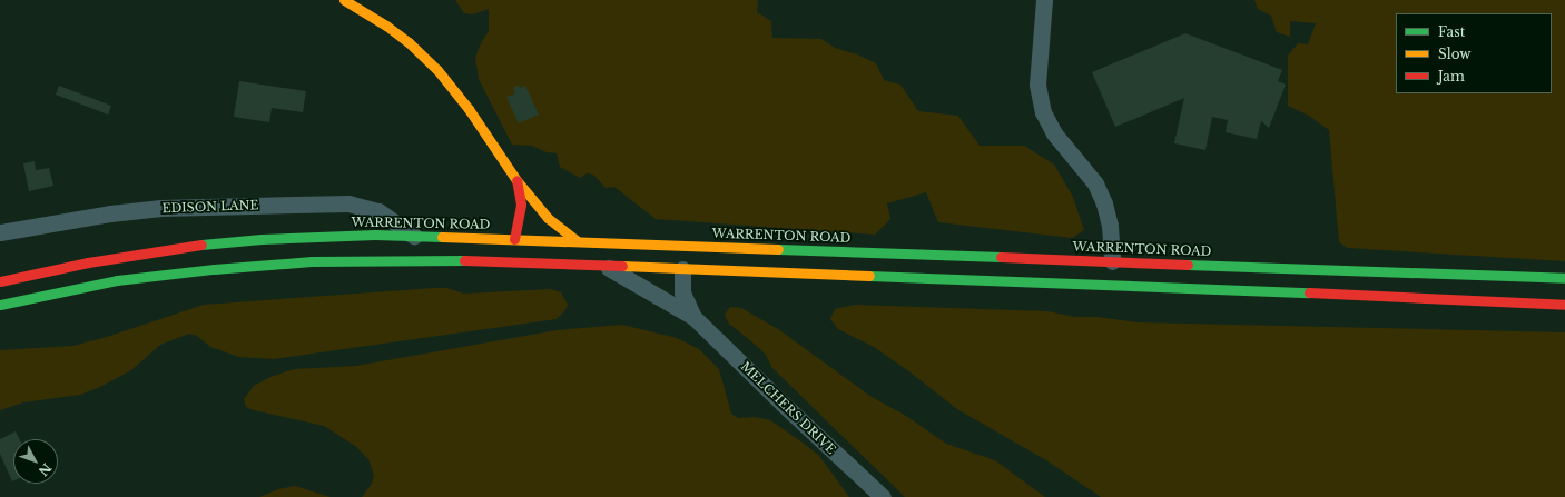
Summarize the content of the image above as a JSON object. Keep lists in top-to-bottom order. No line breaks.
{"streets":{"main road":["WARRENTON ROAD"],"street":["EDISON LANE","MELCHERS DRIVE"]},"crossings":[["EDISON LANE","WARRENTON ROAD"]],"legend":["Fast","Slow","Jam"],"north":"bottom right"}
